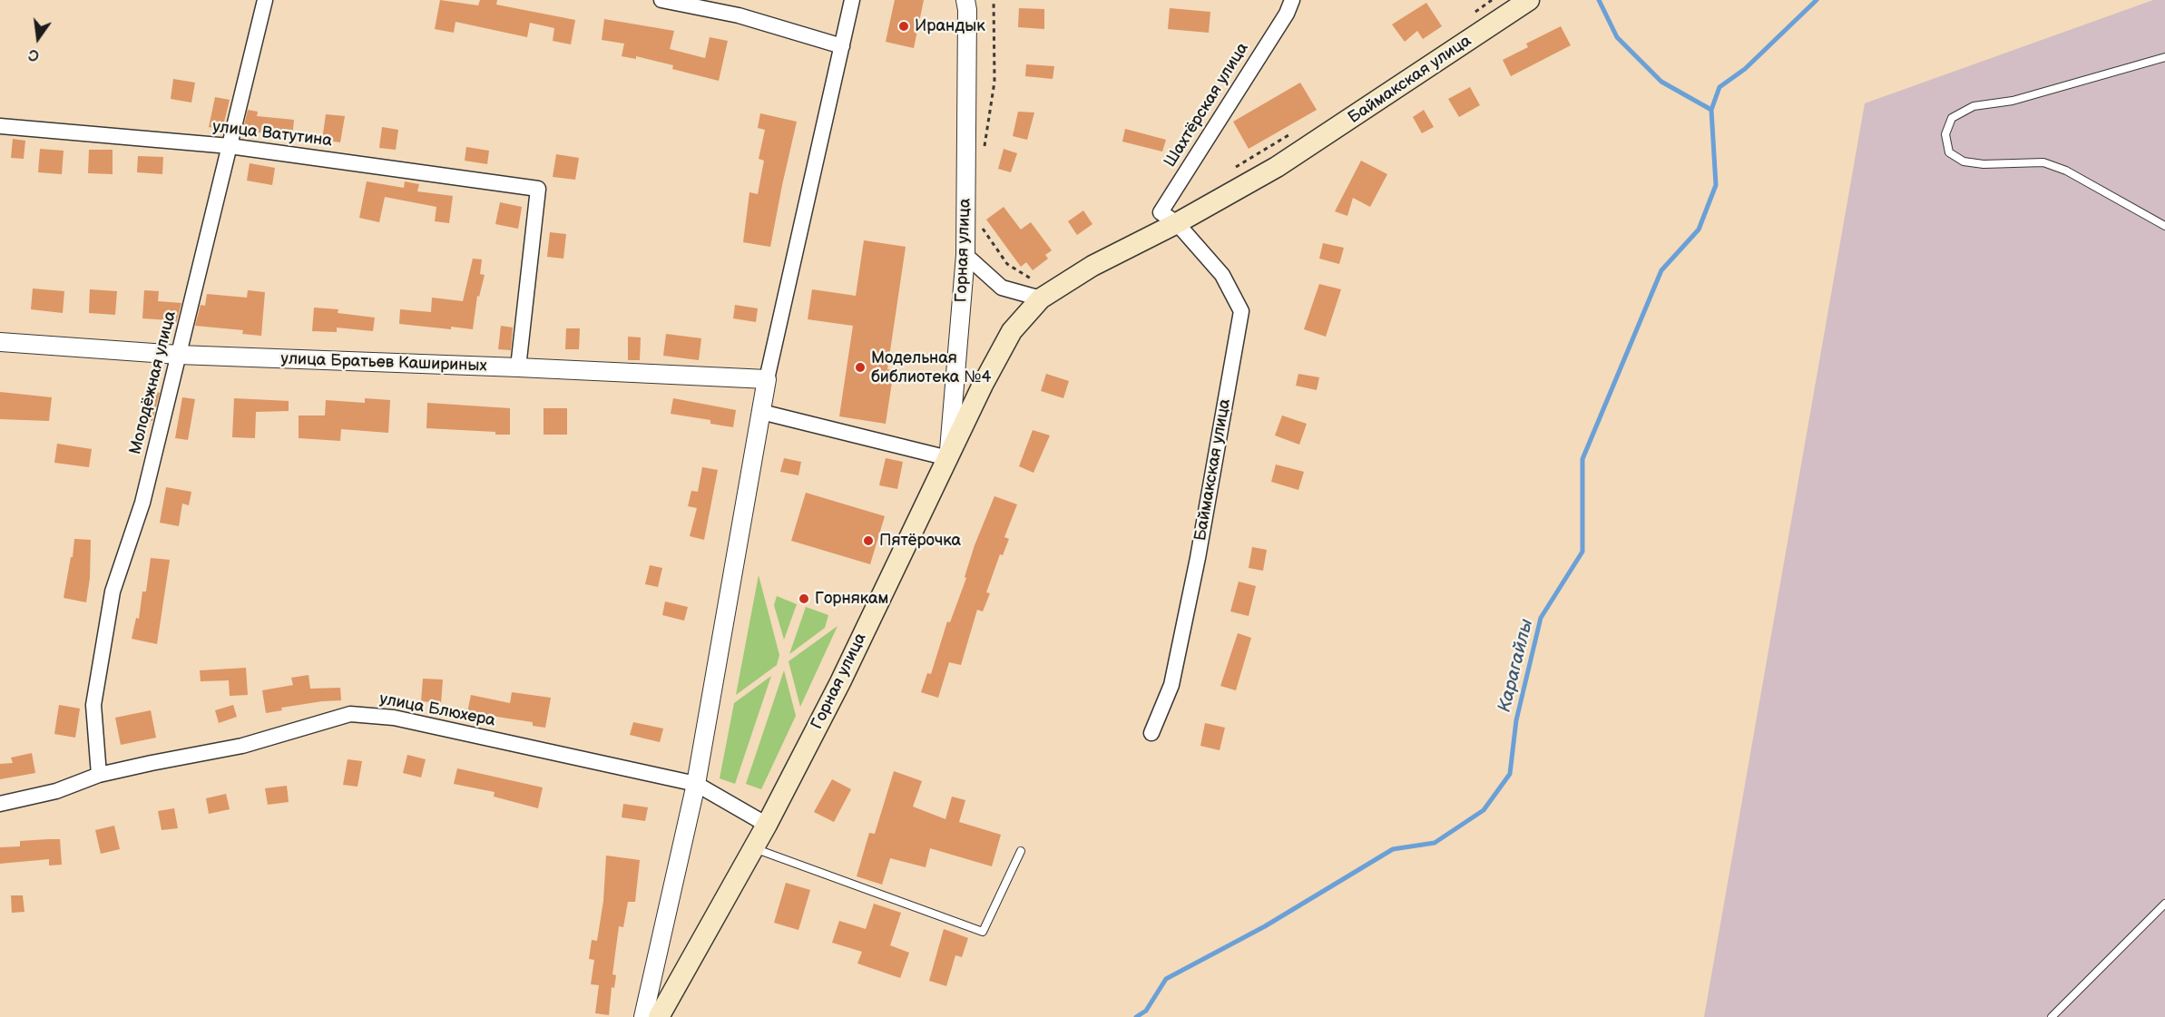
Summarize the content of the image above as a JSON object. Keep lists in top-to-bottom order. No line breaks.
{"streets":{"main road":["Баймакская улица","Горная улица"],"street":["Шахтёрская улица","улица Ватутина","улица Братьев Кашириных","Молодёжная улица","улица Блюхера"]},"crossings":[["Баймакская улица","Шахтёрская улица"],["Баймакская улица","Горная улица"],["улица Ватутина","улица Братьев Кашириных"],["улица Ватутина","Молодёжная улица"],["Горная улица","улица Блюхера"],["улица Братьев Кашириных","Молодёжная улица"],["Молодёжная улица","улица Блюхера"]],"water":["Карагайлы"],"places":["Ирандык","Модельная библиотека №4","Пятёрочка","Горнякам"],"north":"bottom"}
